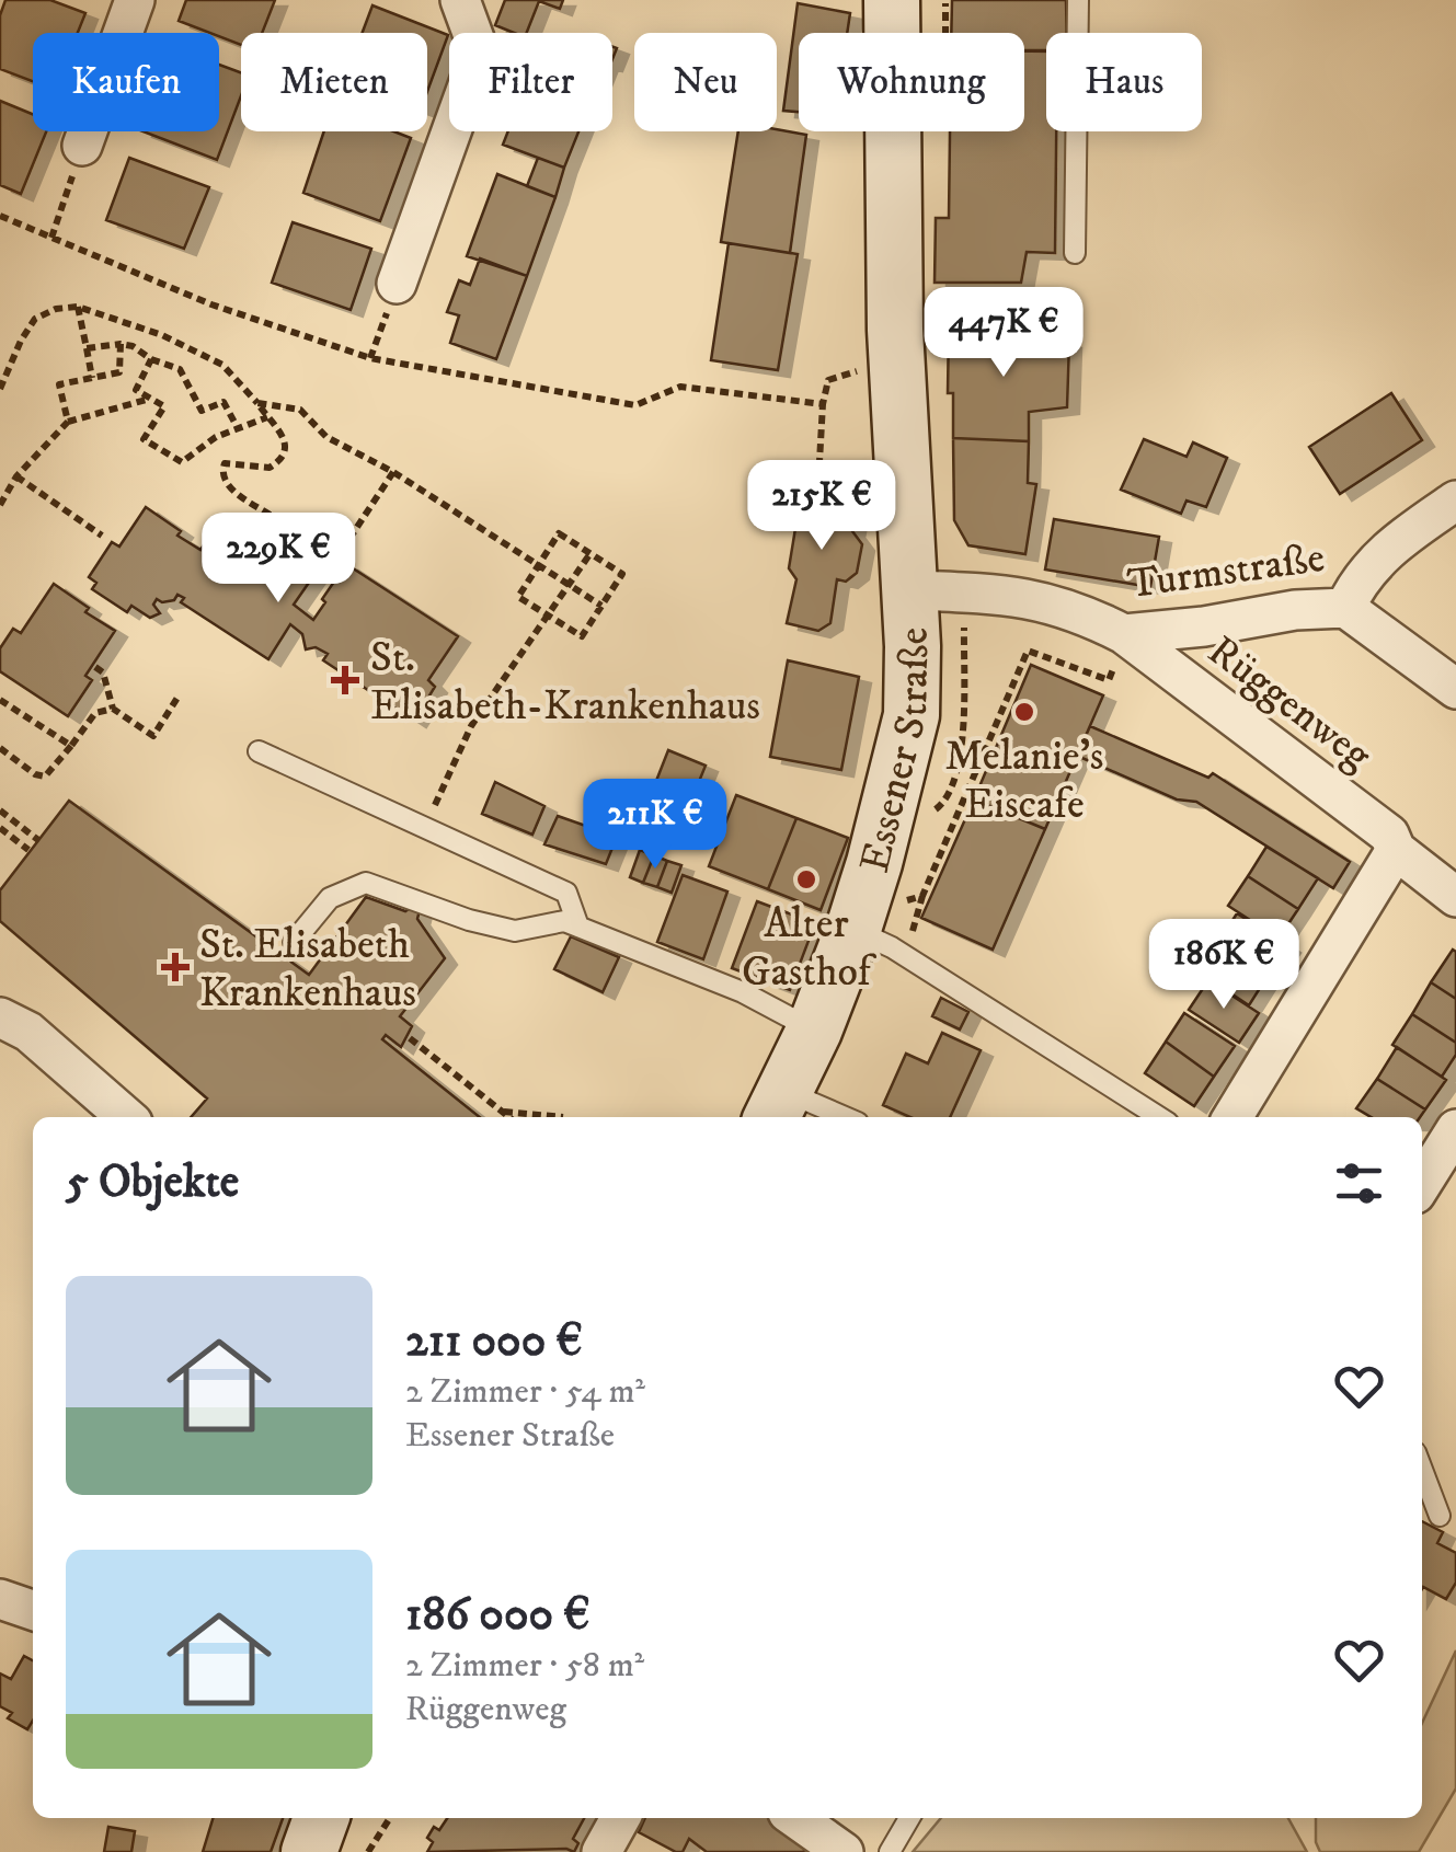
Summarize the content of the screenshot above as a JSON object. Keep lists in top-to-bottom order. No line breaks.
{"streets":{"street":["Turmstraße","Rüggenweg","Essener Straße"]},"crossings":[["Turmstraße","Rüggenweg"],["Turmstraße","Essener Straße"]],"places":{"health":["St. Elisabeth-Krankenhaus","St. Elisabeth Krankenhaus"],"other":["Melanie's Eiscafe","Alter Gasthof"]},"page":{"chip":["Kaufen","Mieten","Filter","Neu","Wohnung","Haus"],"price":["447K €","215K €","229K €","211K €","186K €"],"heading":"5 Objekte","list":[{"name":"211 000 €","note":"2 Zimmer · 54 m² · Essener Straße"},{"name":"186 000 €","note":"2 Zimmer · 58 m² · Rüggenweg"}]}}
